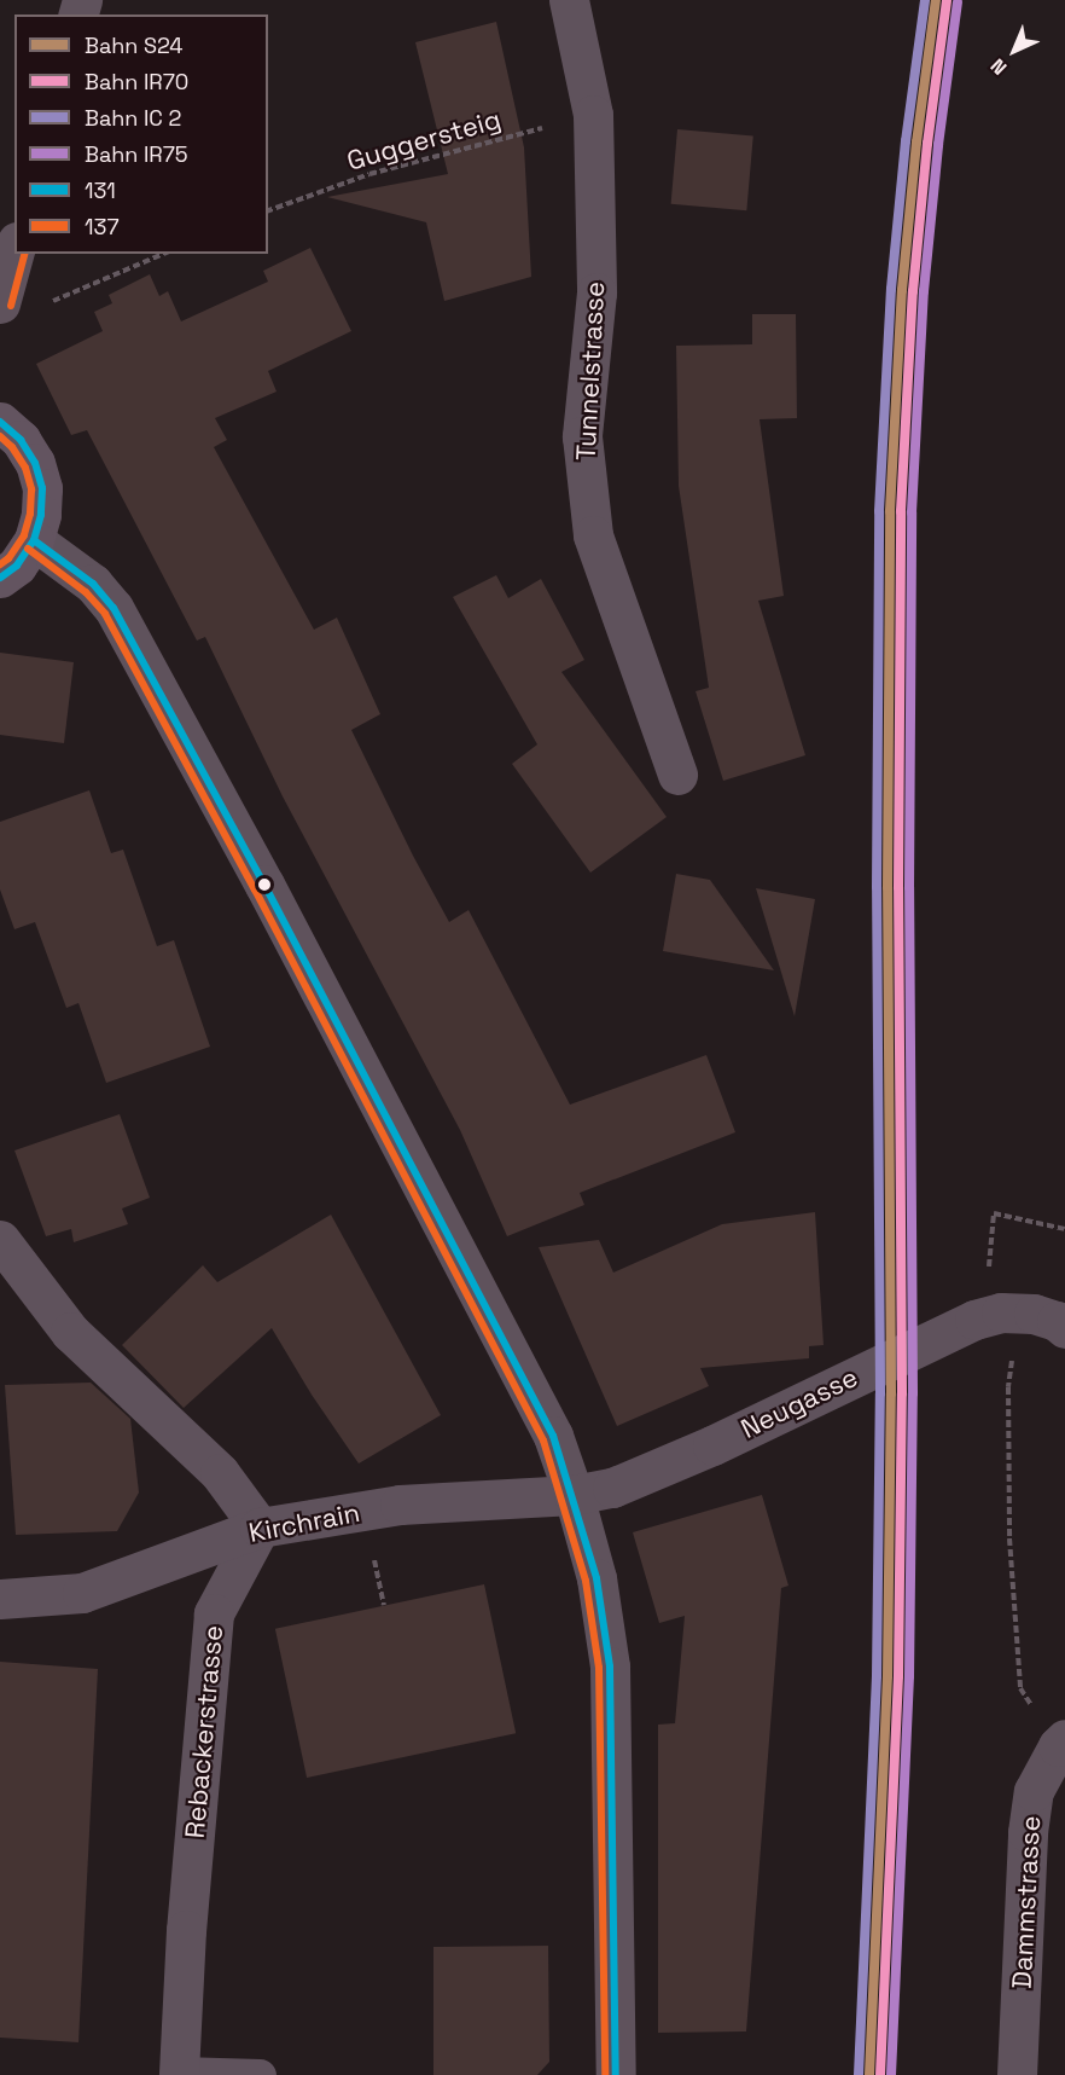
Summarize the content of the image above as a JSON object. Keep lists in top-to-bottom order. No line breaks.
{"streets":{"street":["Tunnelstrasse","Neugasse","Kirchrain","Rebackerstrasse","Dammstrasse"],"path":["Guggersteig"]},"crossings":[["Guggersteig","Tunnelstrasse"],["Neugasse","Kirchrain"],["Kirchrain","Rebackerstrasse"]],"lines":["rail line S24","rail line IR70","rail line IR75","transit line 137","transit line 131"],"legend":["Bahn S24","Bahn IR70","Bahn IC 2","Bahn IR75","131","137"],"north":"bottom left"}
